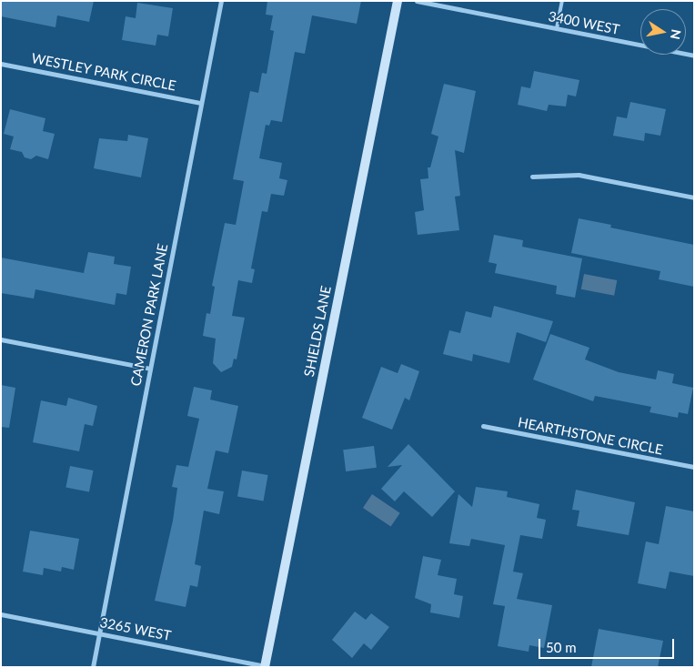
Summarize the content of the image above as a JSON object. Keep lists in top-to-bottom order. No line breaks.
{"streets":{"main road":["SHIELDS LANE"],"street":["3400 WEST","WESTLEY PARK CIRCLE","CAMERON PARK LANE","HEARTHSTONE CIRCLE","3265 WEST"]},"crossings":[["WESTLEY PARK CIRCLE","CAMERON PARK LANE"],["CAMERON PARK LANE","3265 WEST"],["SHIELDS LANE","3265 WEST"]],"scale_bar":"50 m","north":"right"}
